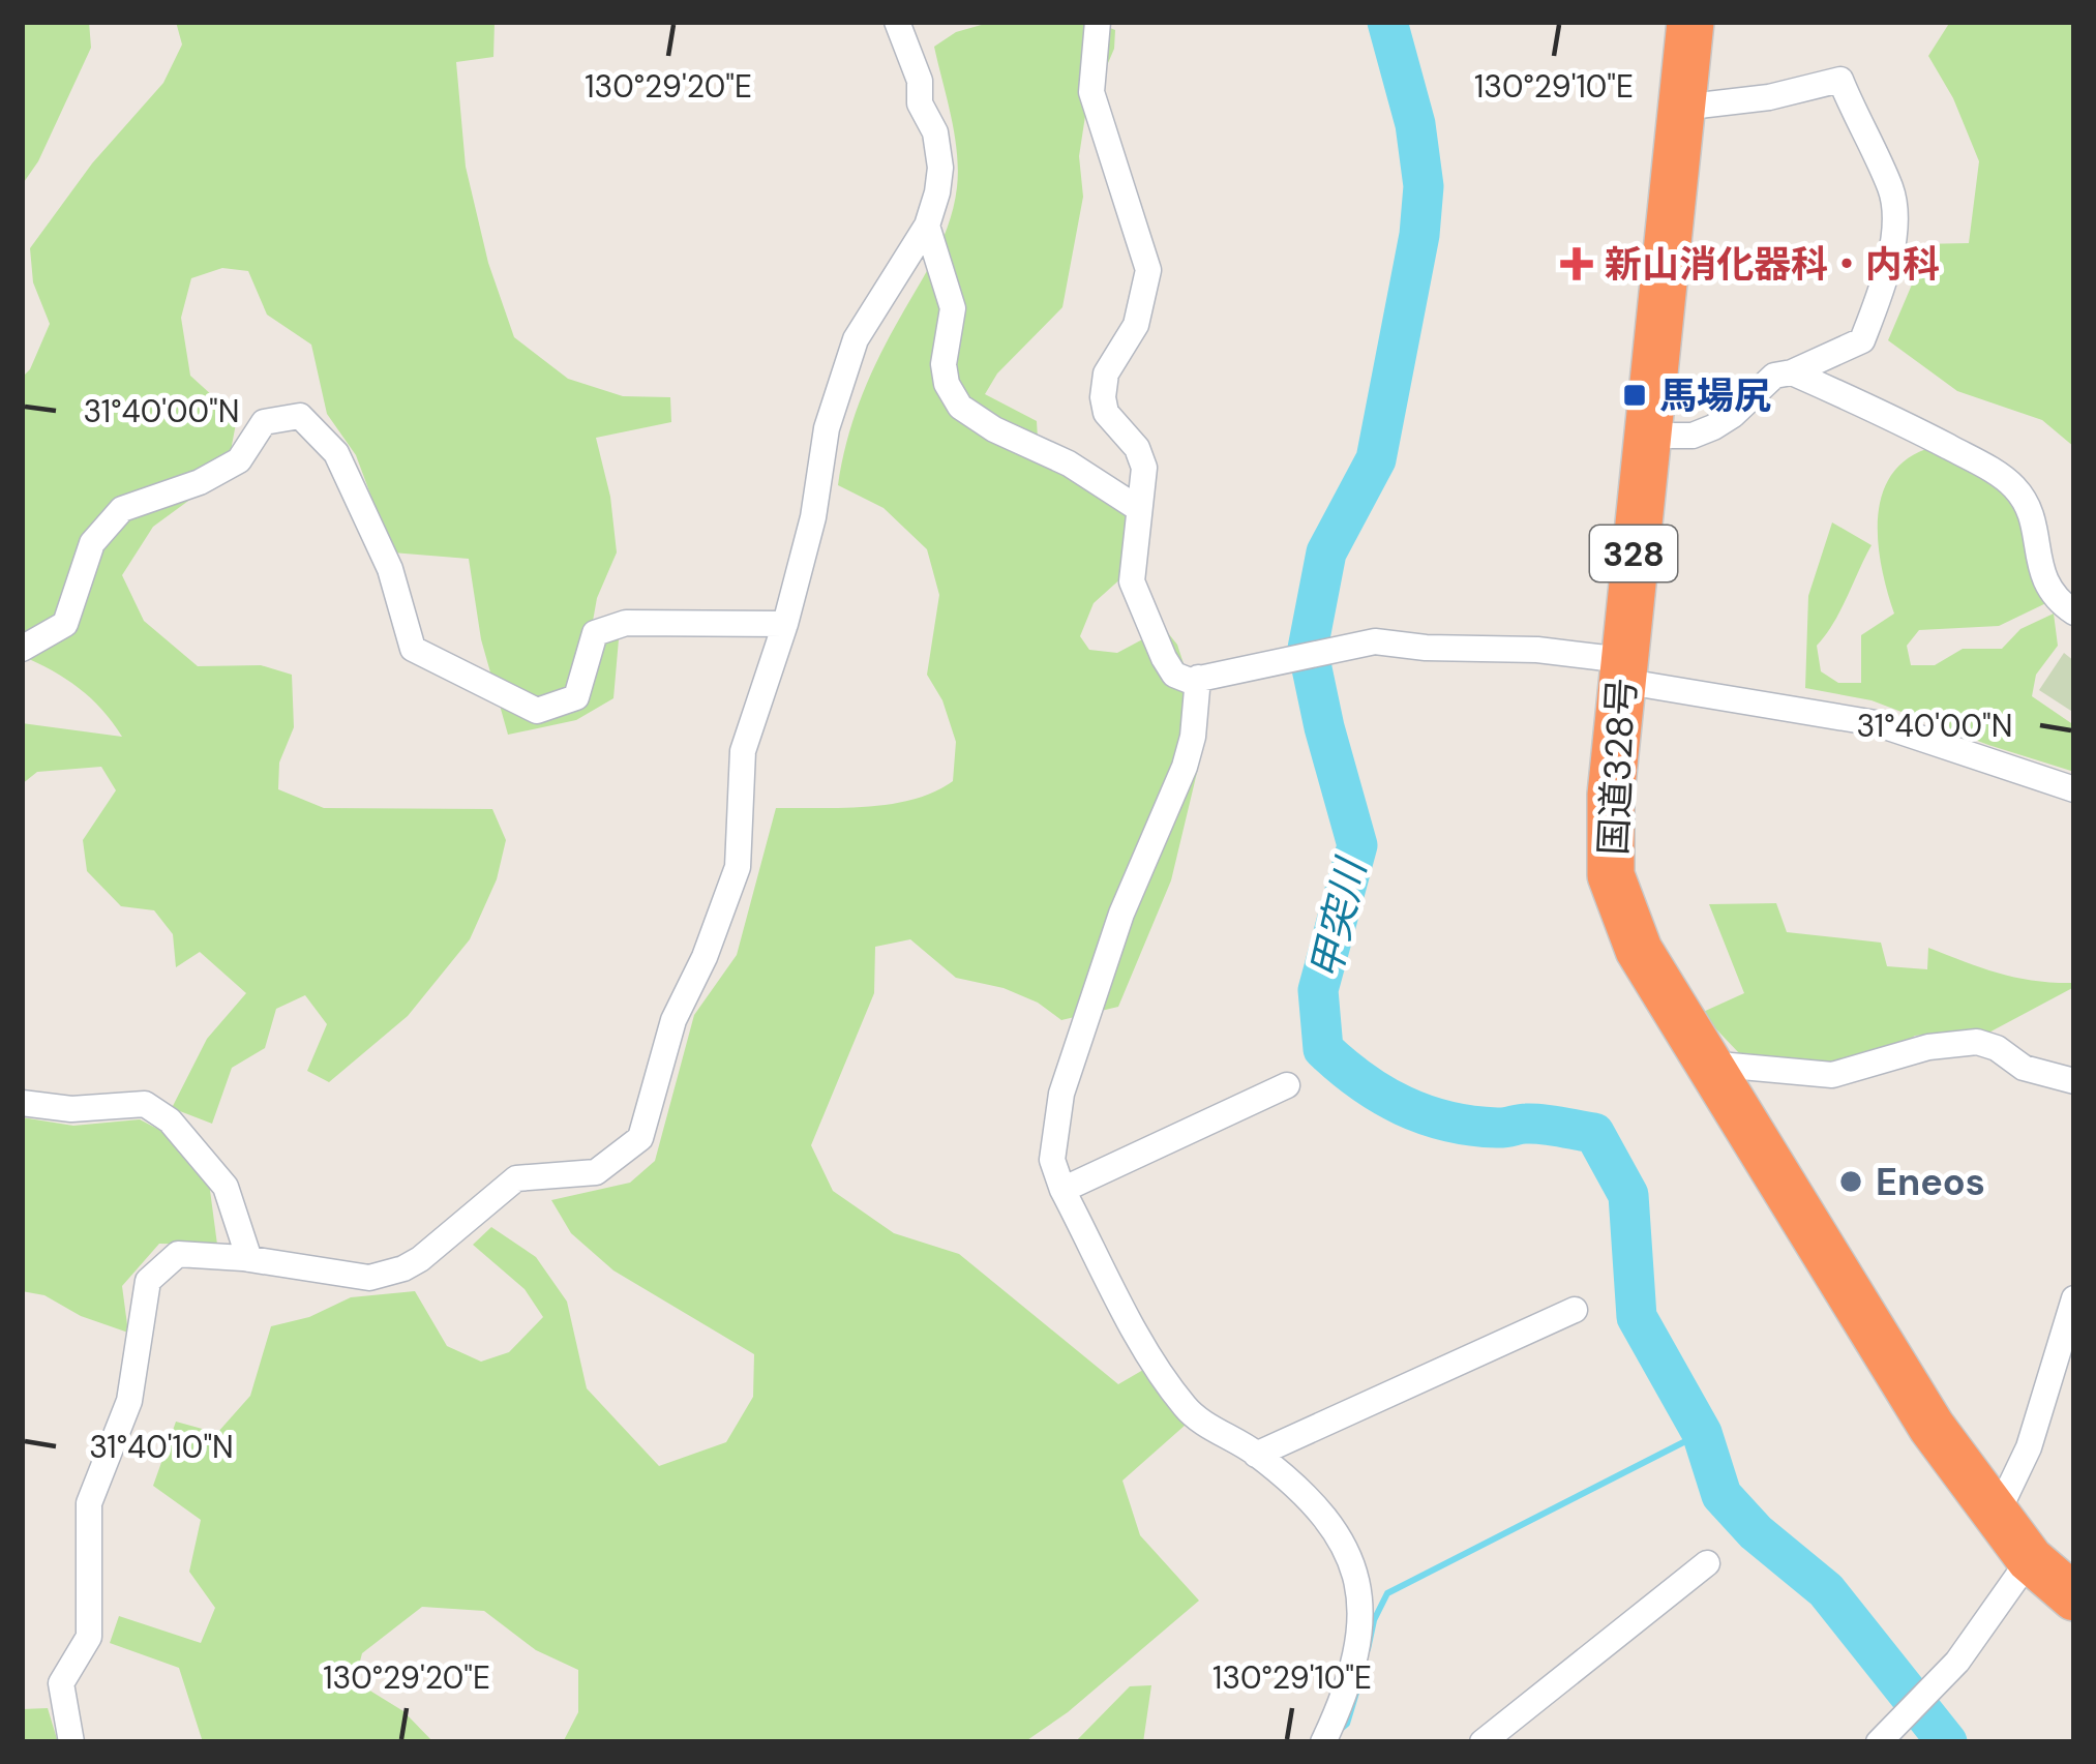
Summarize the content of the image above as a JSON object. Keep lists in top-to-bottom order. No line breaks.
{"streets":{"highway":["328","国道328号"]},"water":["甲突川"],"places":{"health":["新山消化器科・内科"],"transit":["馬場尻"],"other":["Eneos"]},"coordinates":["130°29'20\"E","130°29'10\"E","31°40'00\"N","31°40'10\"N"]}
